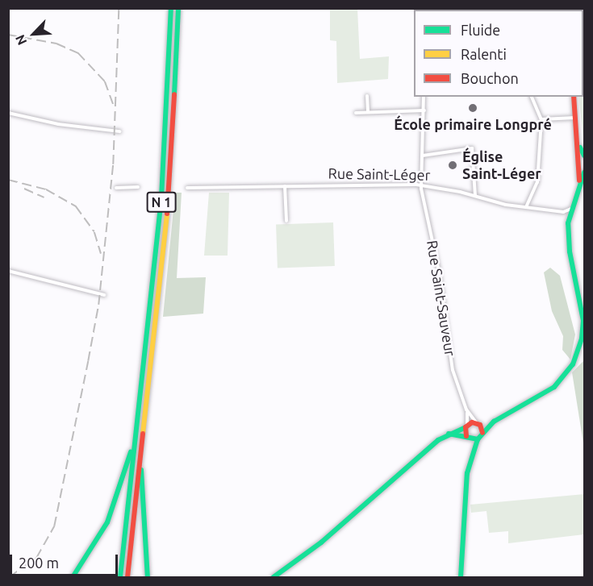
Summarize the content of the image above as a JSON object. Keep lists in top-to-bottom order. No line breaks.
{"streets":{"main road":["N 1"],"street":["Rue Saint-Léger","Rue Saint-Sauveur"]},"crossings":[["Rue Saint-Léger","Rue Saint-Sauveur"]],"places":["École primaire Longpré","Église Saint-Léger"],"legend":["Fluide","Ralenti","Bouchon"],"scale_bar":"200 m","north":"bottom left"}
